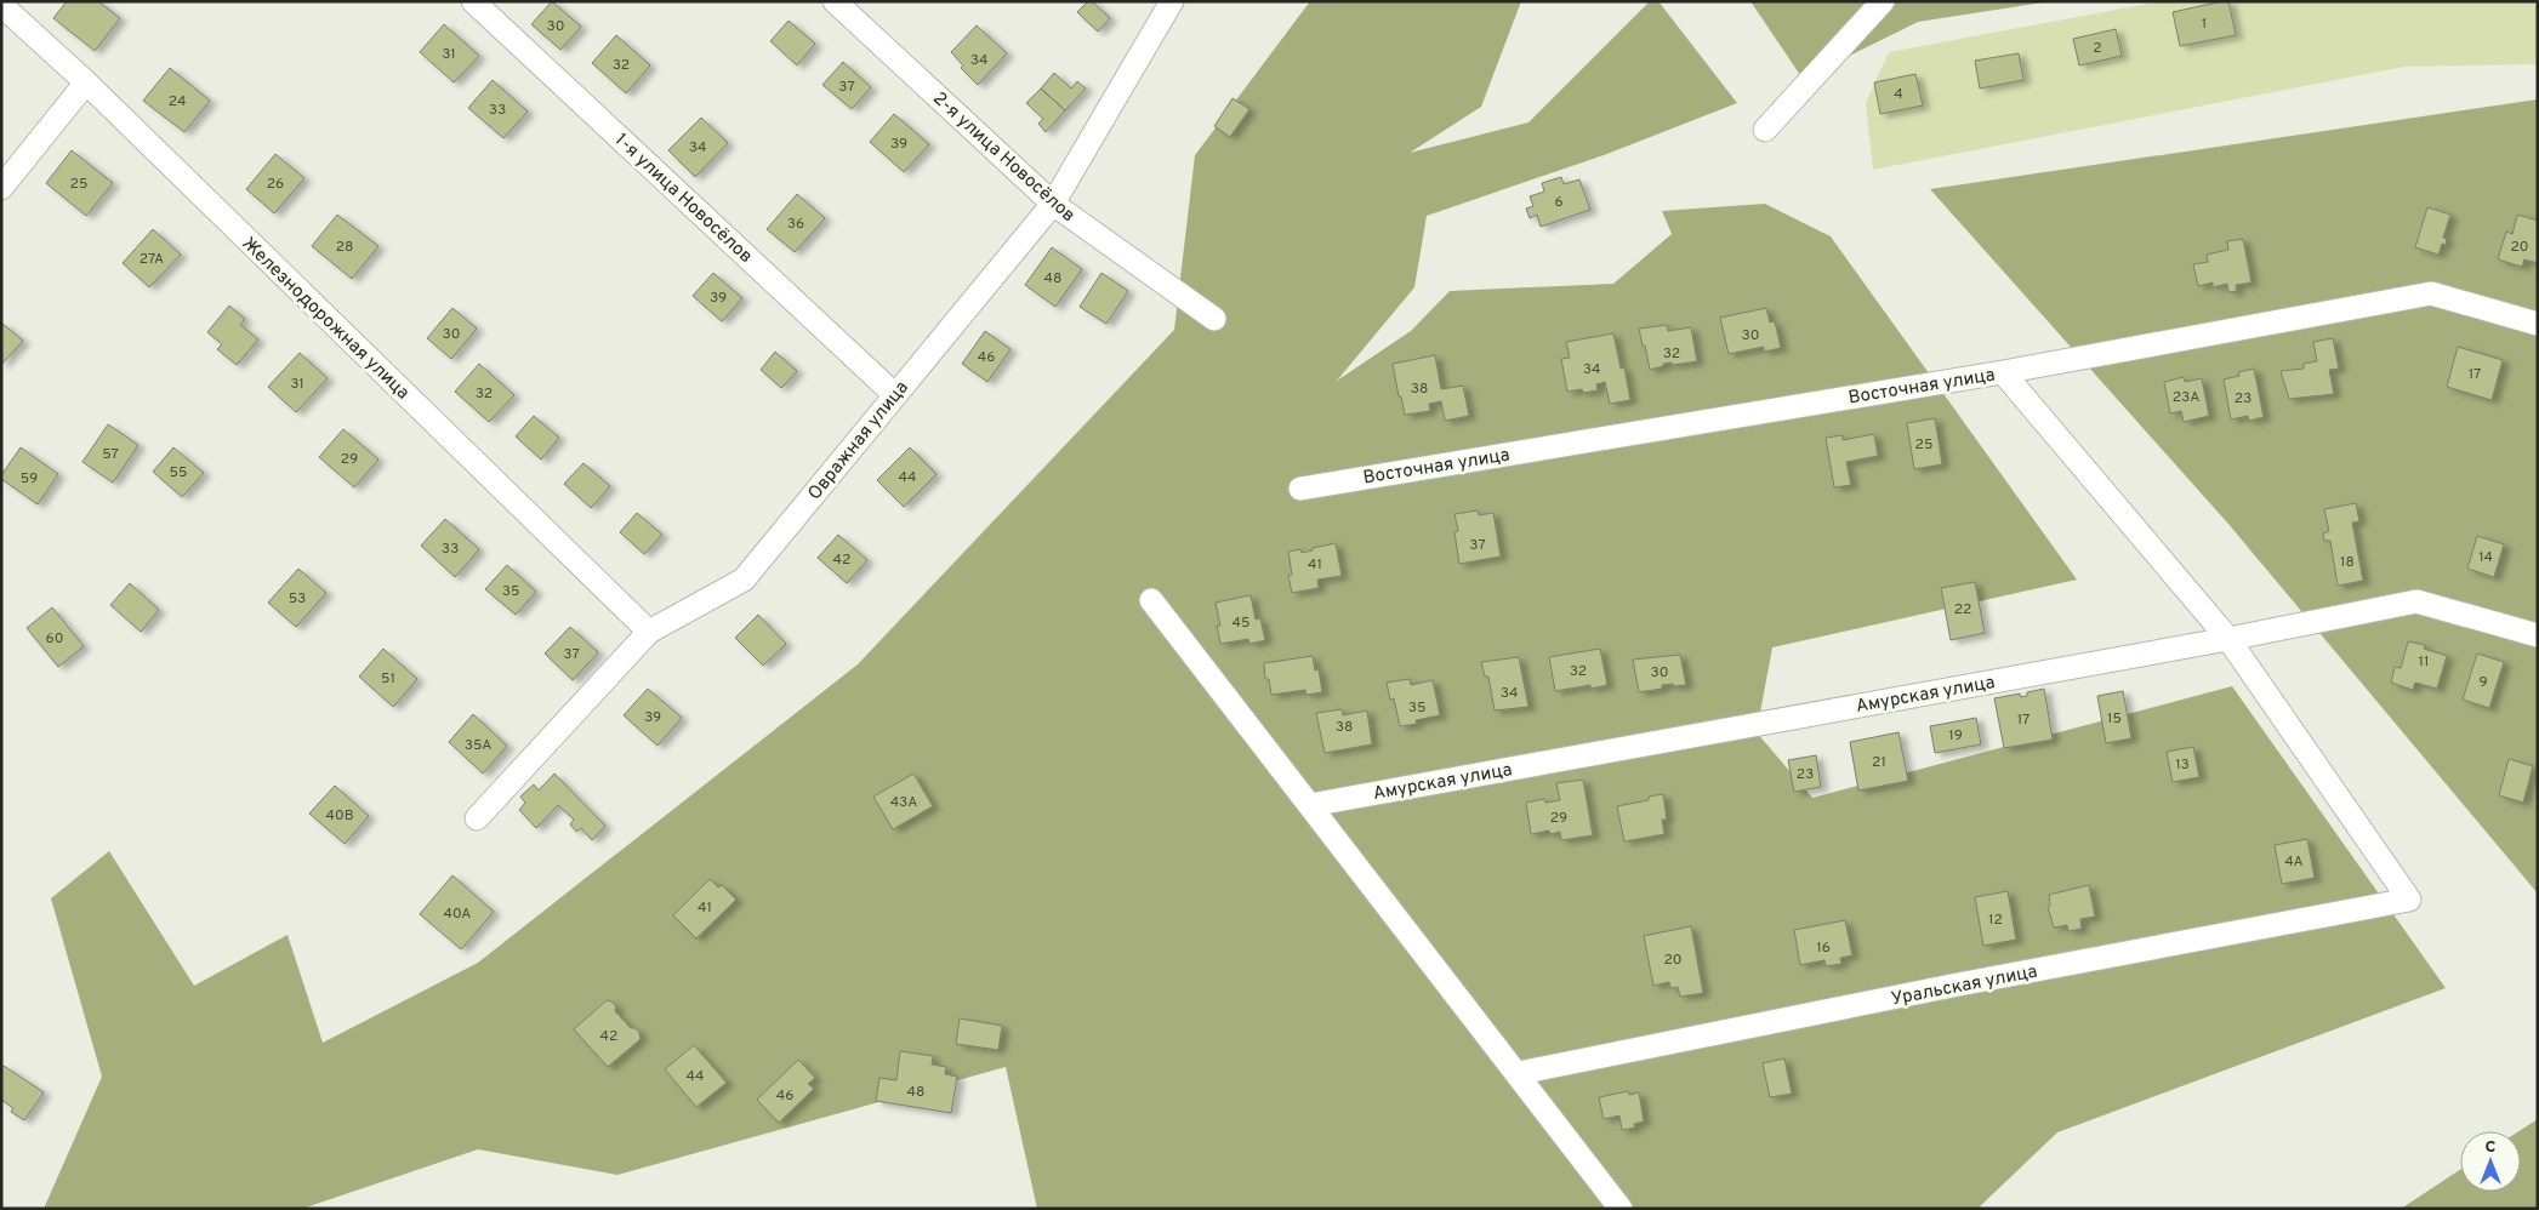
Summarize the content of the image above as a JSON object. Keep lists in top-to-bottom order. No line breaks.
{"streets":{"street":["2-я улица Новосёлов","1-я улица Новосёлов","Железнодорожная улица","Восточная улица","Овражная улица","Амурская улица","Уральская улица"]},"crossings":[["2-я улица Новосёлов","Овражная улица"],["1-я улица Новосёлов","Овражная улица"],["Железнодорожная улица","Овражная улица"],["Амурская улица","Уральская улица"]],"house_numbers":["1","30","2","31","34","32","37","4","24","33","39","34","25","26","6","36","28","20","27А","48","39","30","30","32","46","34","17","31","38","32","23А","23","25","57","29","55","44","59","37","33","14","42","18","41","35","53","22","45","60","37","11","32","30","51","9","34","35","39","15","17","38","19","35А","21","13","23","43А","40В","29","4А","41","40А","12","16","20","42","44","48","46"],"north":"top"}
